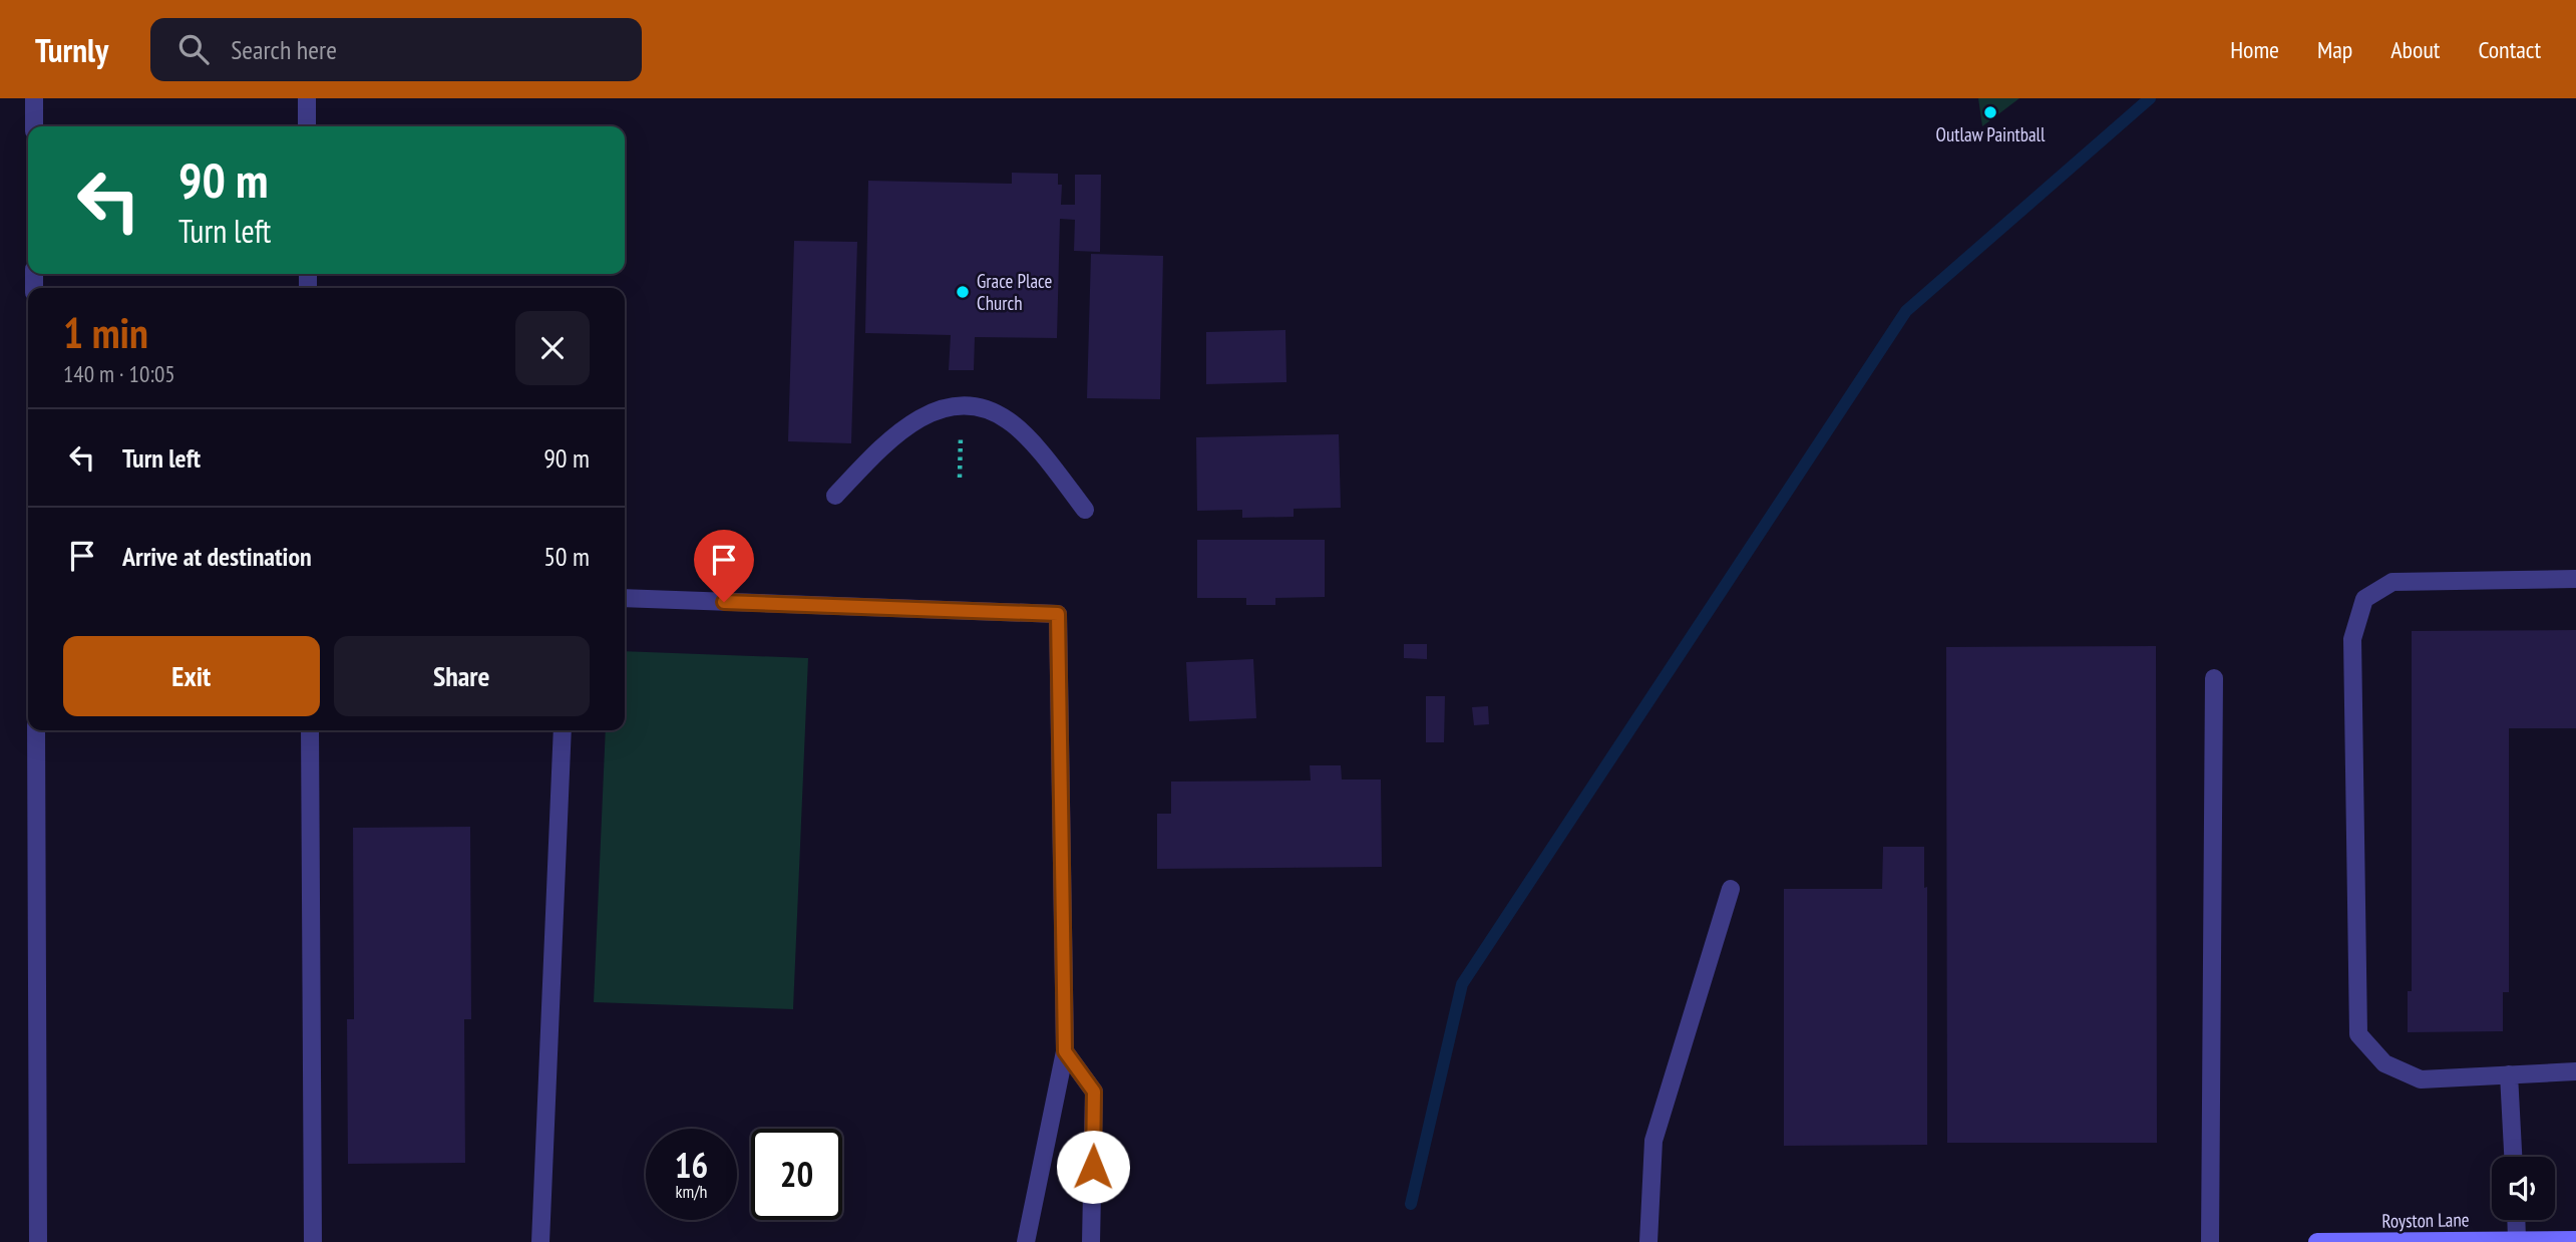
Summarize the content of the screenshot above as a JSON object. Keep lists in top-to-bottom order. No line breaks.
{"streets":{"street":["Royston Lane"]},"places":["Outlaw Paintball","Grace Place Church"],"page":{"header":"Turnly","search":"Search here","nav":["Home","Map","About","Contact"],"turn":["90 m","Turn left"],"heading":["1 min","140 m · 10:05"],"list":[{"name":"Turn left","value":"90 m"},{"name":"Arrive at destination","value":"50 m"}],"buttons":["Exit","Share"],"speed":"16 km/h","limit":"20"}}
